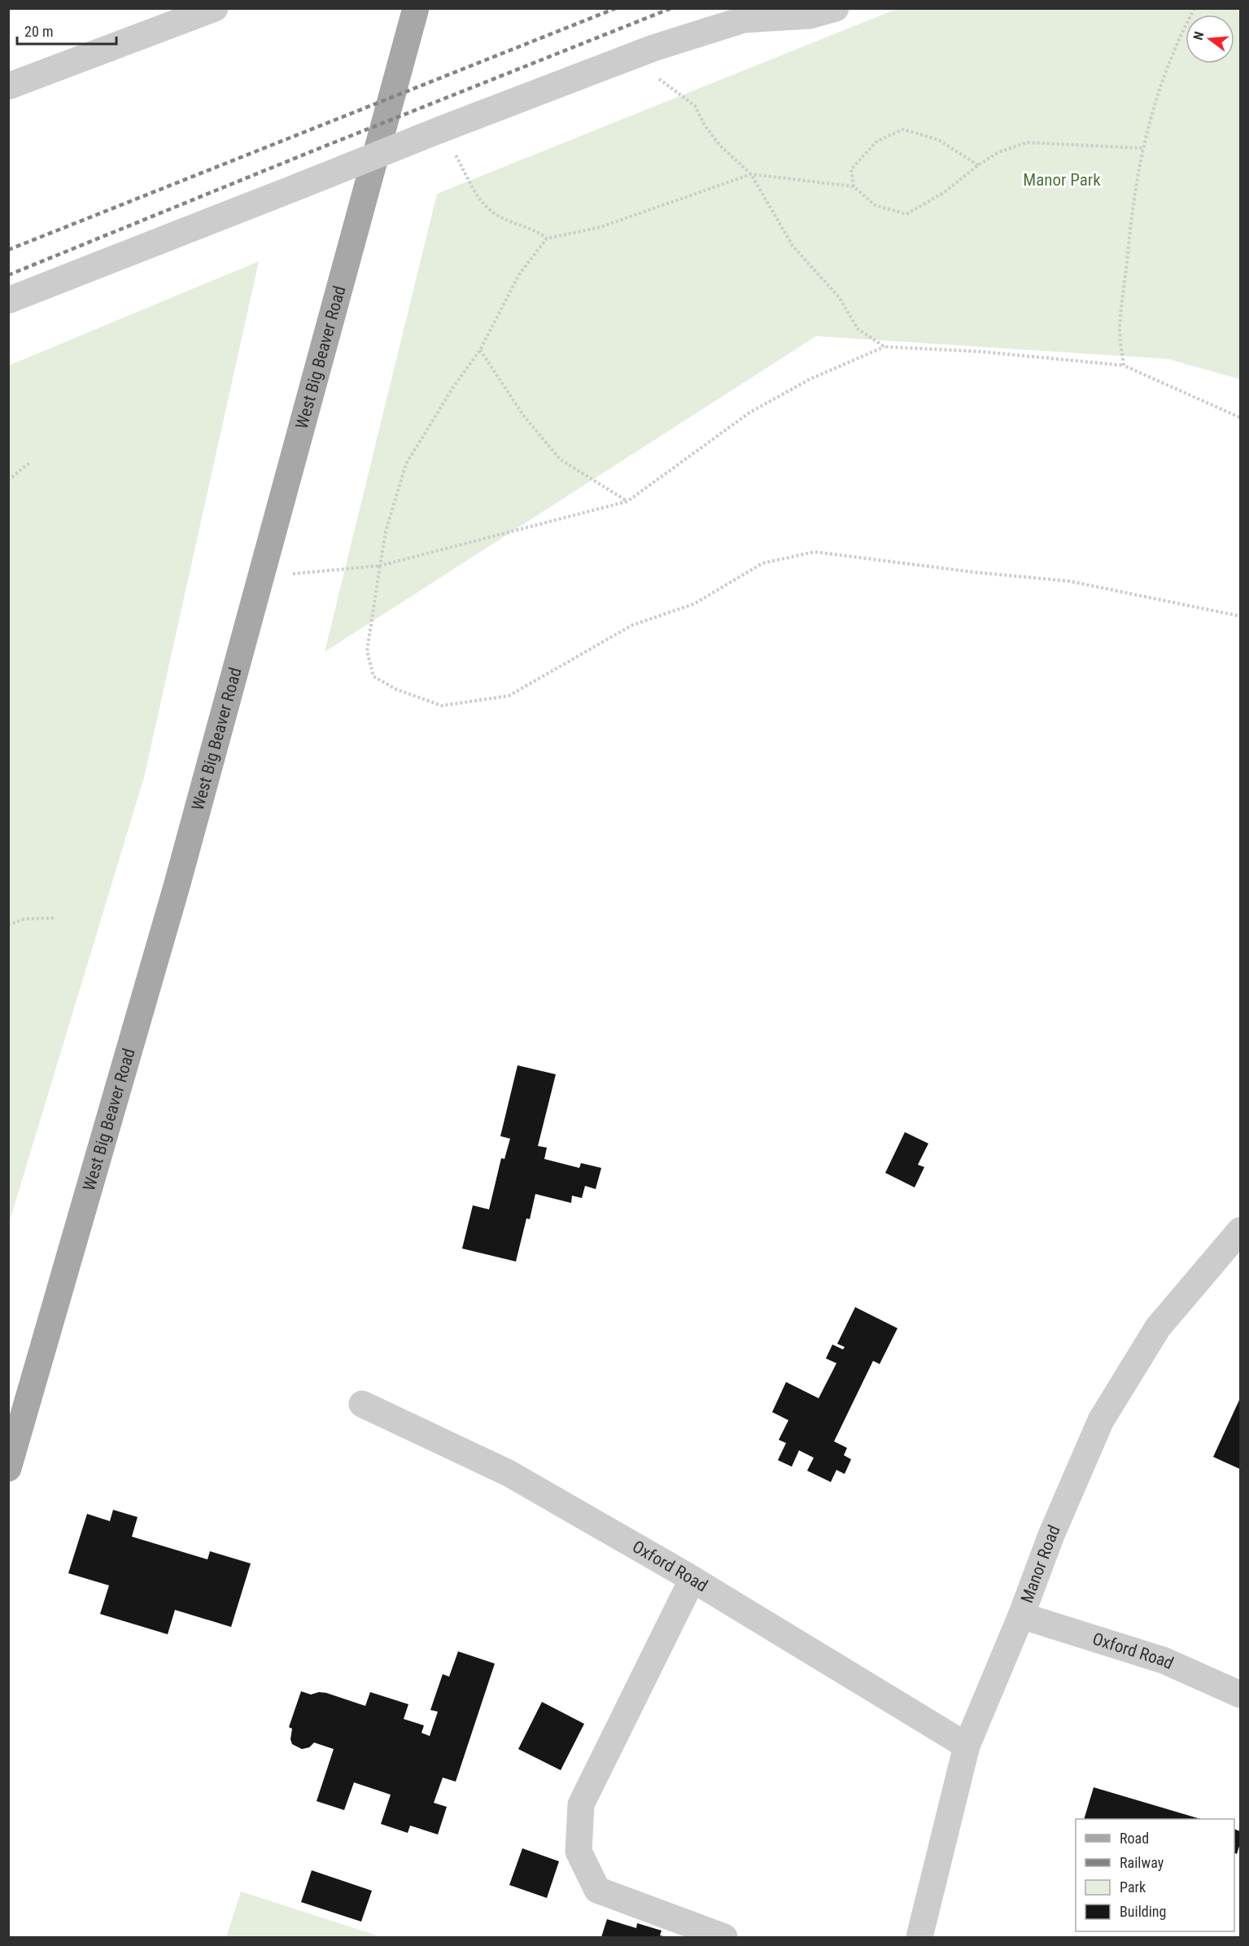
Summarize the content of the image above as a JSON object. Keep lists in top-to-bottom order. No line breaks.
{"streets":{"main road":["West Big Beaver Road"],"street":["Manor Road","Oxford Road"]},"crossings":[["Manor Road","Oxford Road"]],"parks":["Manor Park"],"legend":["Road","Railway","Park","Building"],"scale_bar":"20 m","north":"left"}
